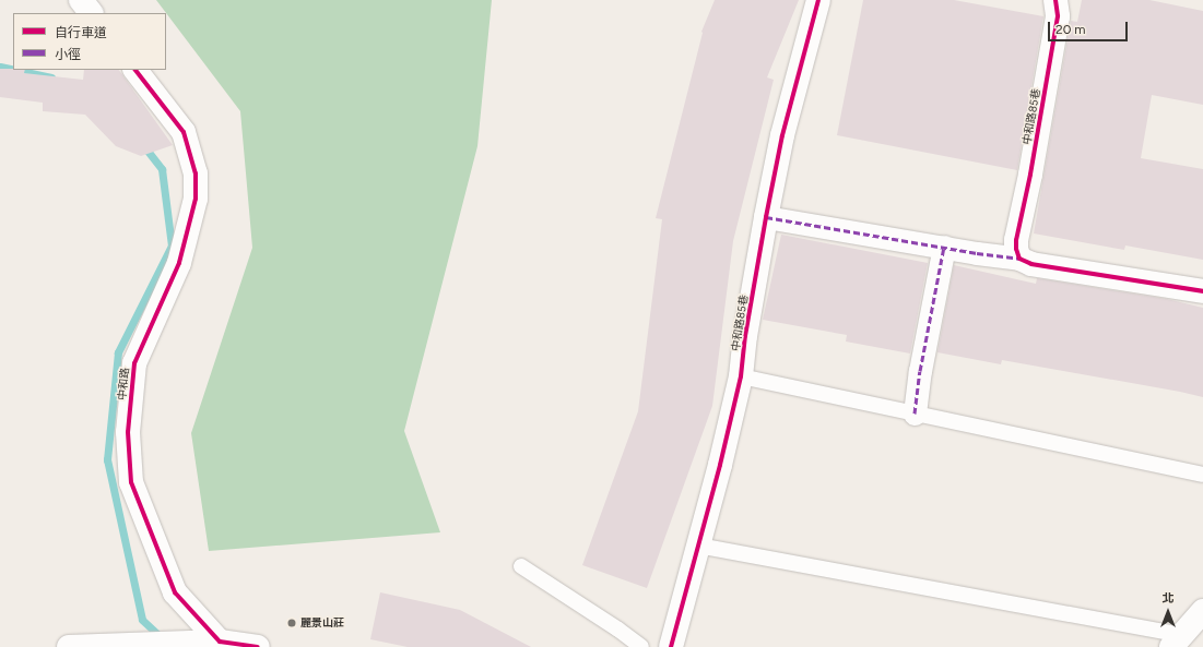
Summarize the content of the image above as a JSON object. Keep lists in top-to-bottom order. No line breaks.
{"streets":{"street":["中和路85巷","中和路"]},"places":["麗景山莊"],"legend":["自行車道","小徑"],"scale_bar":"20 m","north":"top"}
